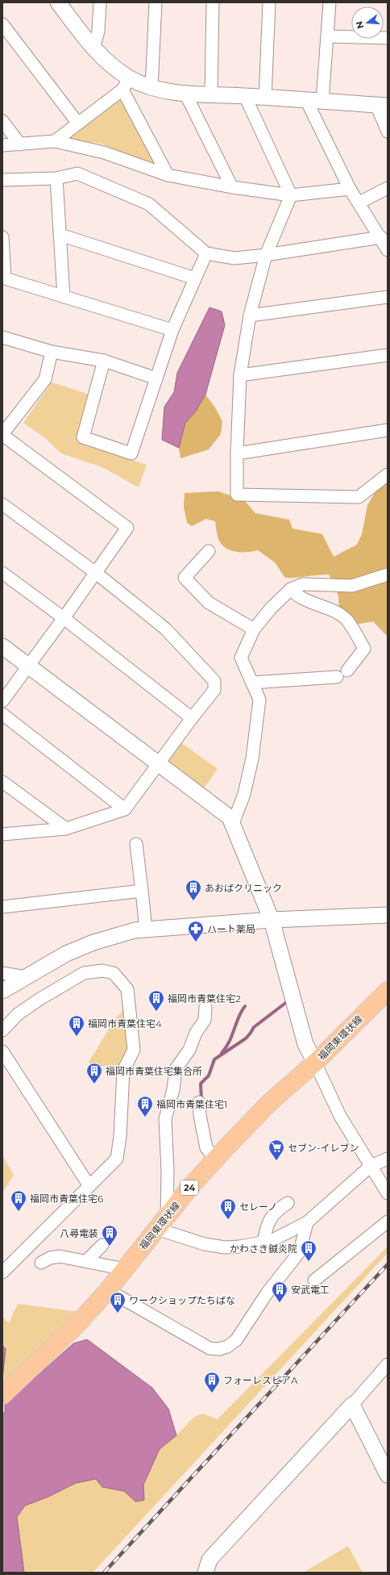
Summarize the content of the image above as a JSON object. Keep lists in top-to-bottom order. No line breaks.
{"streets":{"main road":["福岡東環状線","24"]},"places":{"building":["あおばクリニック","福岡市青葉住宅2","福岡市青葉住宅4","福岡市青葉住宅集合所","福岡市青葉住宅1","福岡市青葉住宅6","セレーノ","八尋電装","かわさき鍼炎院","安武電工","ワークショップたちばな","フォーレスピアA"],"pharmacy":["ハート薬局"],"supermarket":["セブン-イレブン"]},"north":"left"}
